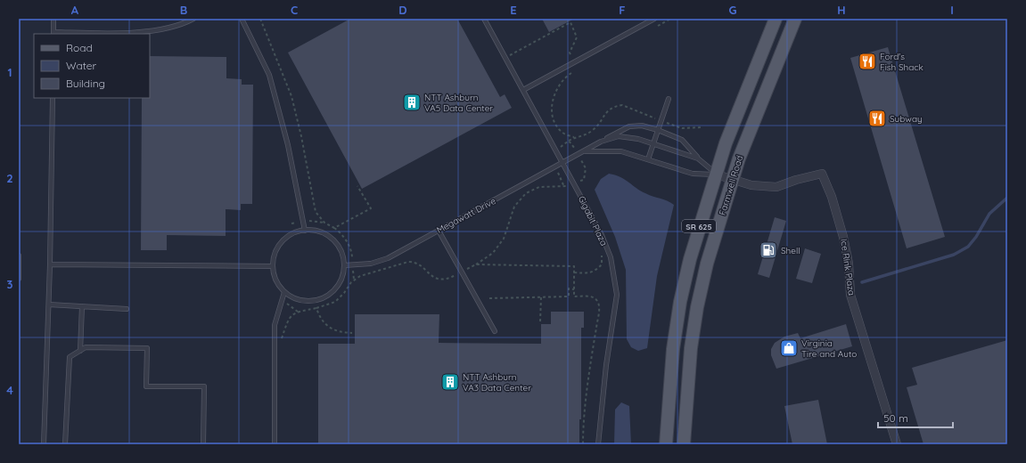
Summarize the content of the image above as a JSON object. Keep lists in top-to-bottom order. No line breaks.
{"streets":{"main road":["Farmwell Road","SR 625"],"street":["Ice Rink Plaza"],"lane":["Megawatt Drive","Gigabit Plaza"]},"crossings":[["Farmwell Road","Ice Rink Plaza"],["Megawatt Drive","Gigabit Plaza"]],"places":{"restaurant":["Ford's Fish Shack","Subway"],"building":["NTT Ashburn VA5 Data Center","NTT Ashburn VA3 Data Center"],"fuel station":["Shell"],"shop":["Virginia Tire and Auto"]},"legend":["Road","Water","Building"],"scale_bar":"50 m","grid":{"columns":["A","B","C","D","E","F","G","H","I"],"rows":["1","2","3","4"]}}
